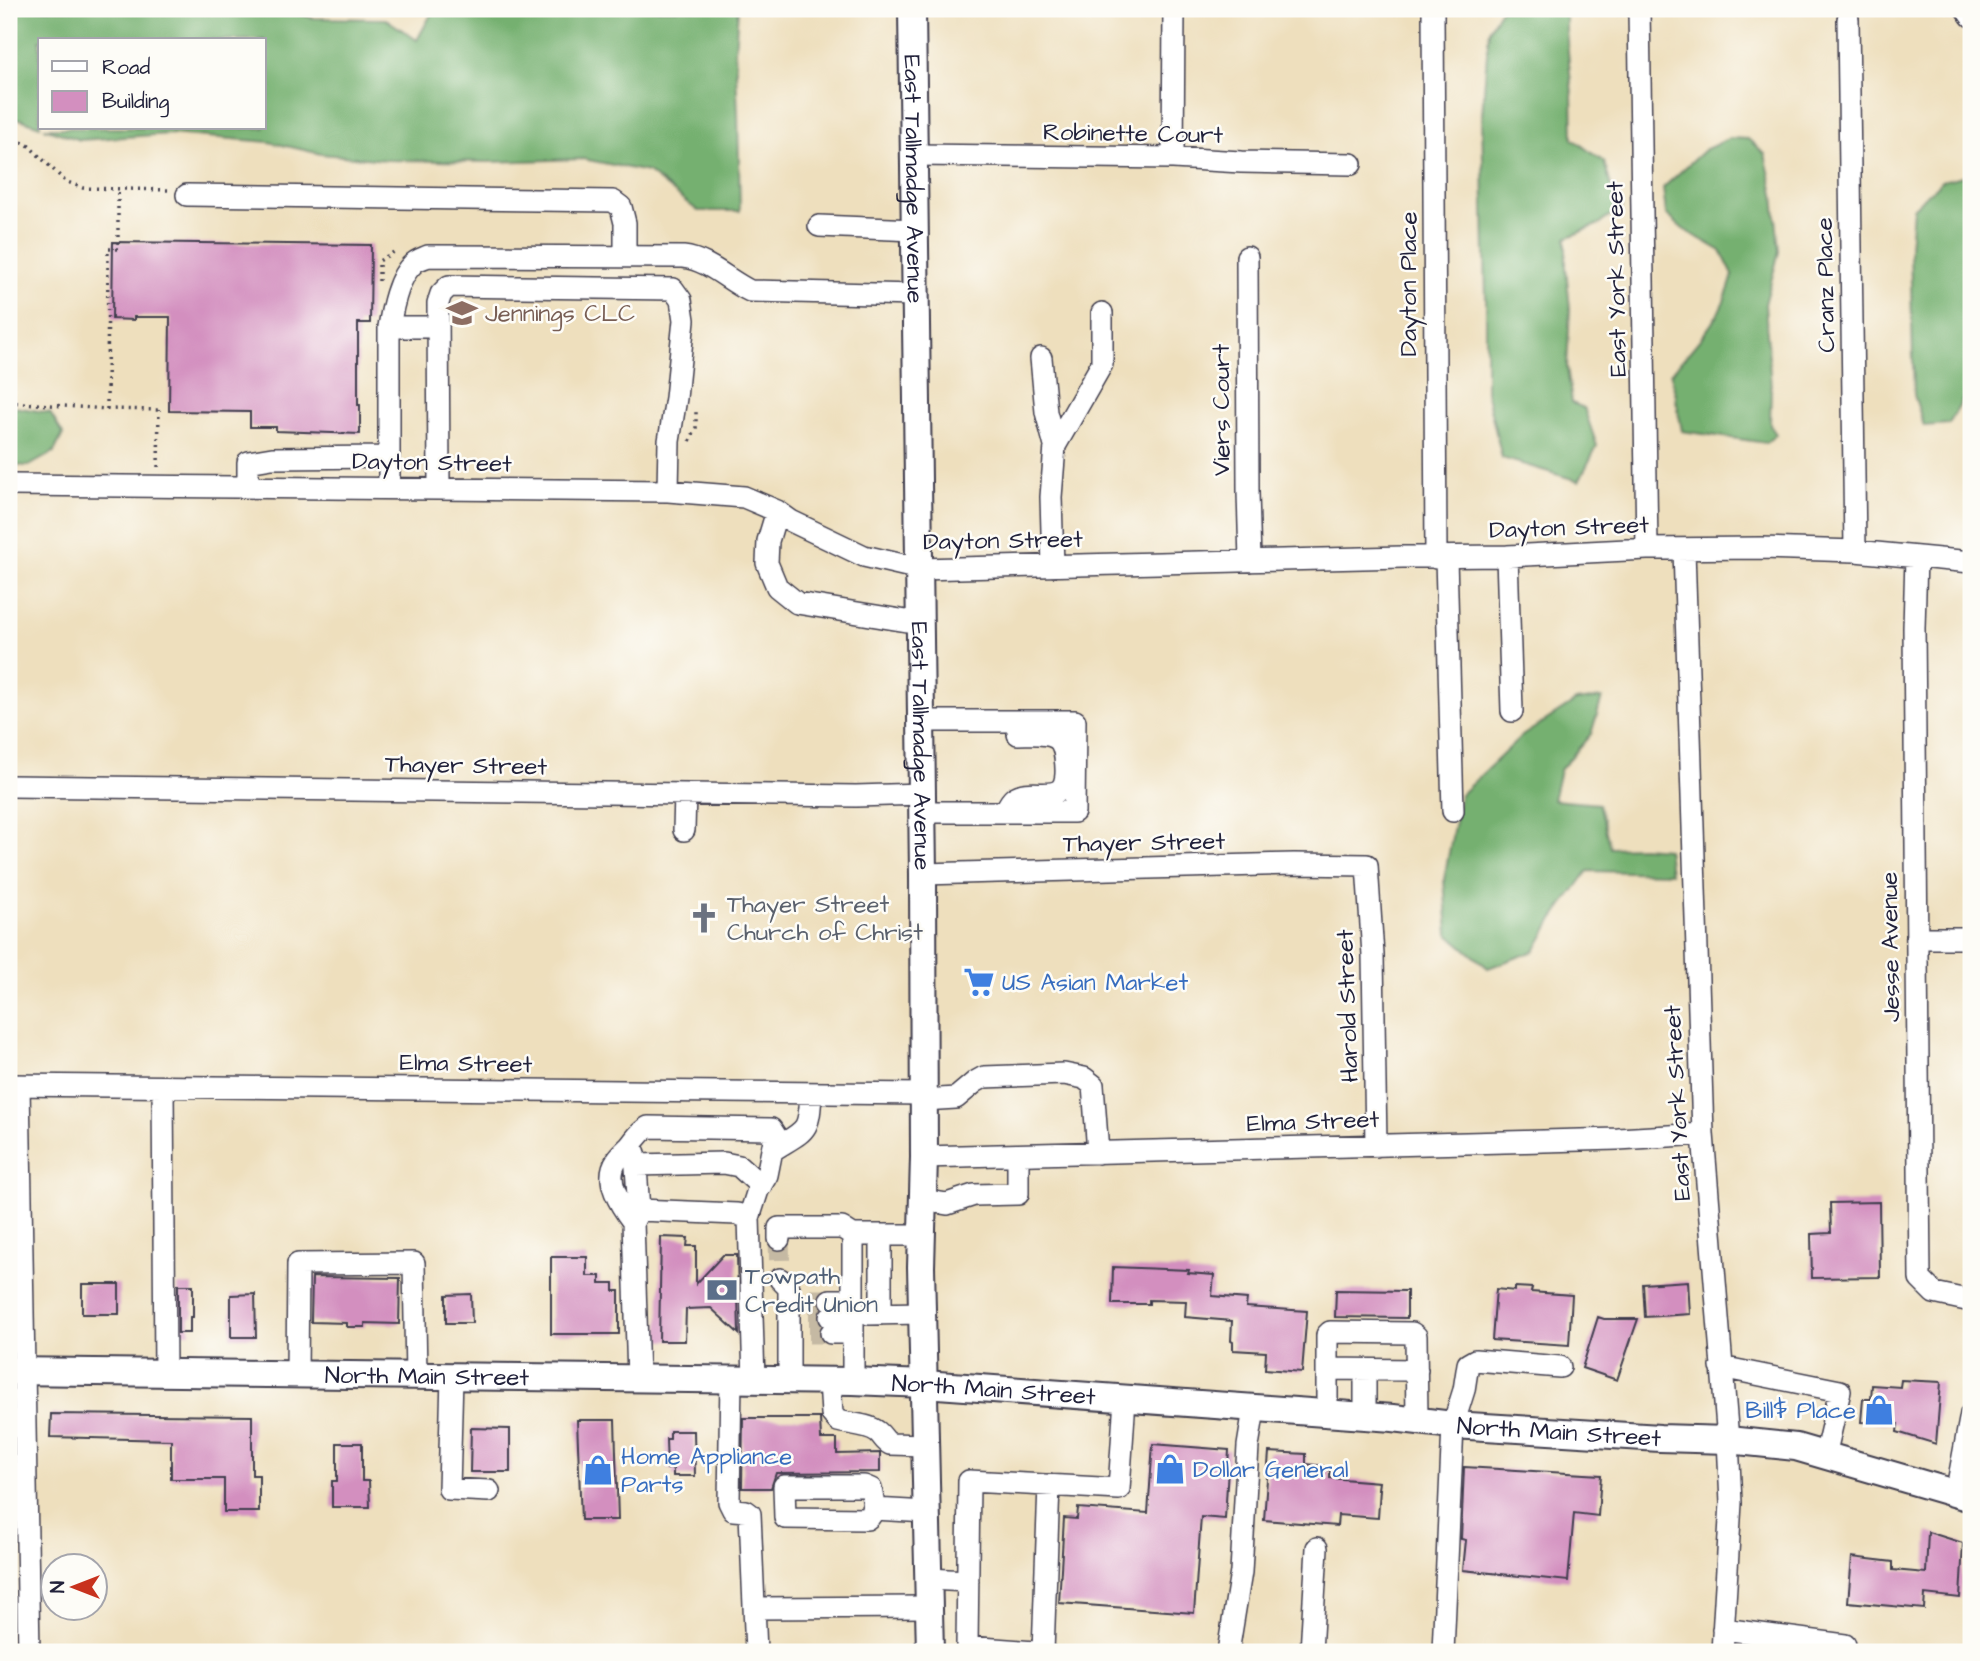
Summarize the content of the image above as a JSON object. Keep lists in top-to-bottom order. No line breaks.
{"streets":{"main road":["East Tallmadge Avenue","North Main Street"],"street":["Robinette Court","East York Street","Dayton Place","Cranz Place","Viers Court","Dayton Street","Thayer Street","Jesse Avenue","Harold Street","Elma Street"]},"crossings":[["Robinette Court","East Tallmadge Avenue"],["East Tallmadge Avenue","Dayton Street"],["East Tallmadge Avenue","Thayer Street"],["East Tallmadge Avenue","Elma Street"],["East Tallmadge Avenue","North Main Street"],["East York Street","Dayton Street"],["East York Street","Elma Street"],["East York Street","North Main Street"],["Dayton Place","Dayton Street"],["Cranz Place","Dayton Street"],["Viers Court","Dayton Street"],["Dayton Street","Jesse Avenue"],["Thayer Street","Harold Street"],["Harold Street","Elma Street"]],"places":{"school or university":["Jennings CLC"],"church":["Thayer Street Church of Christ"],"supermarket":["US Asian Market"],"bank":["Towpath Credit Union"],"shop":["Bill$ Place","Dollar General","Home Appliance Parts"]},"legend":["Road","Building"],"north":"left"}
